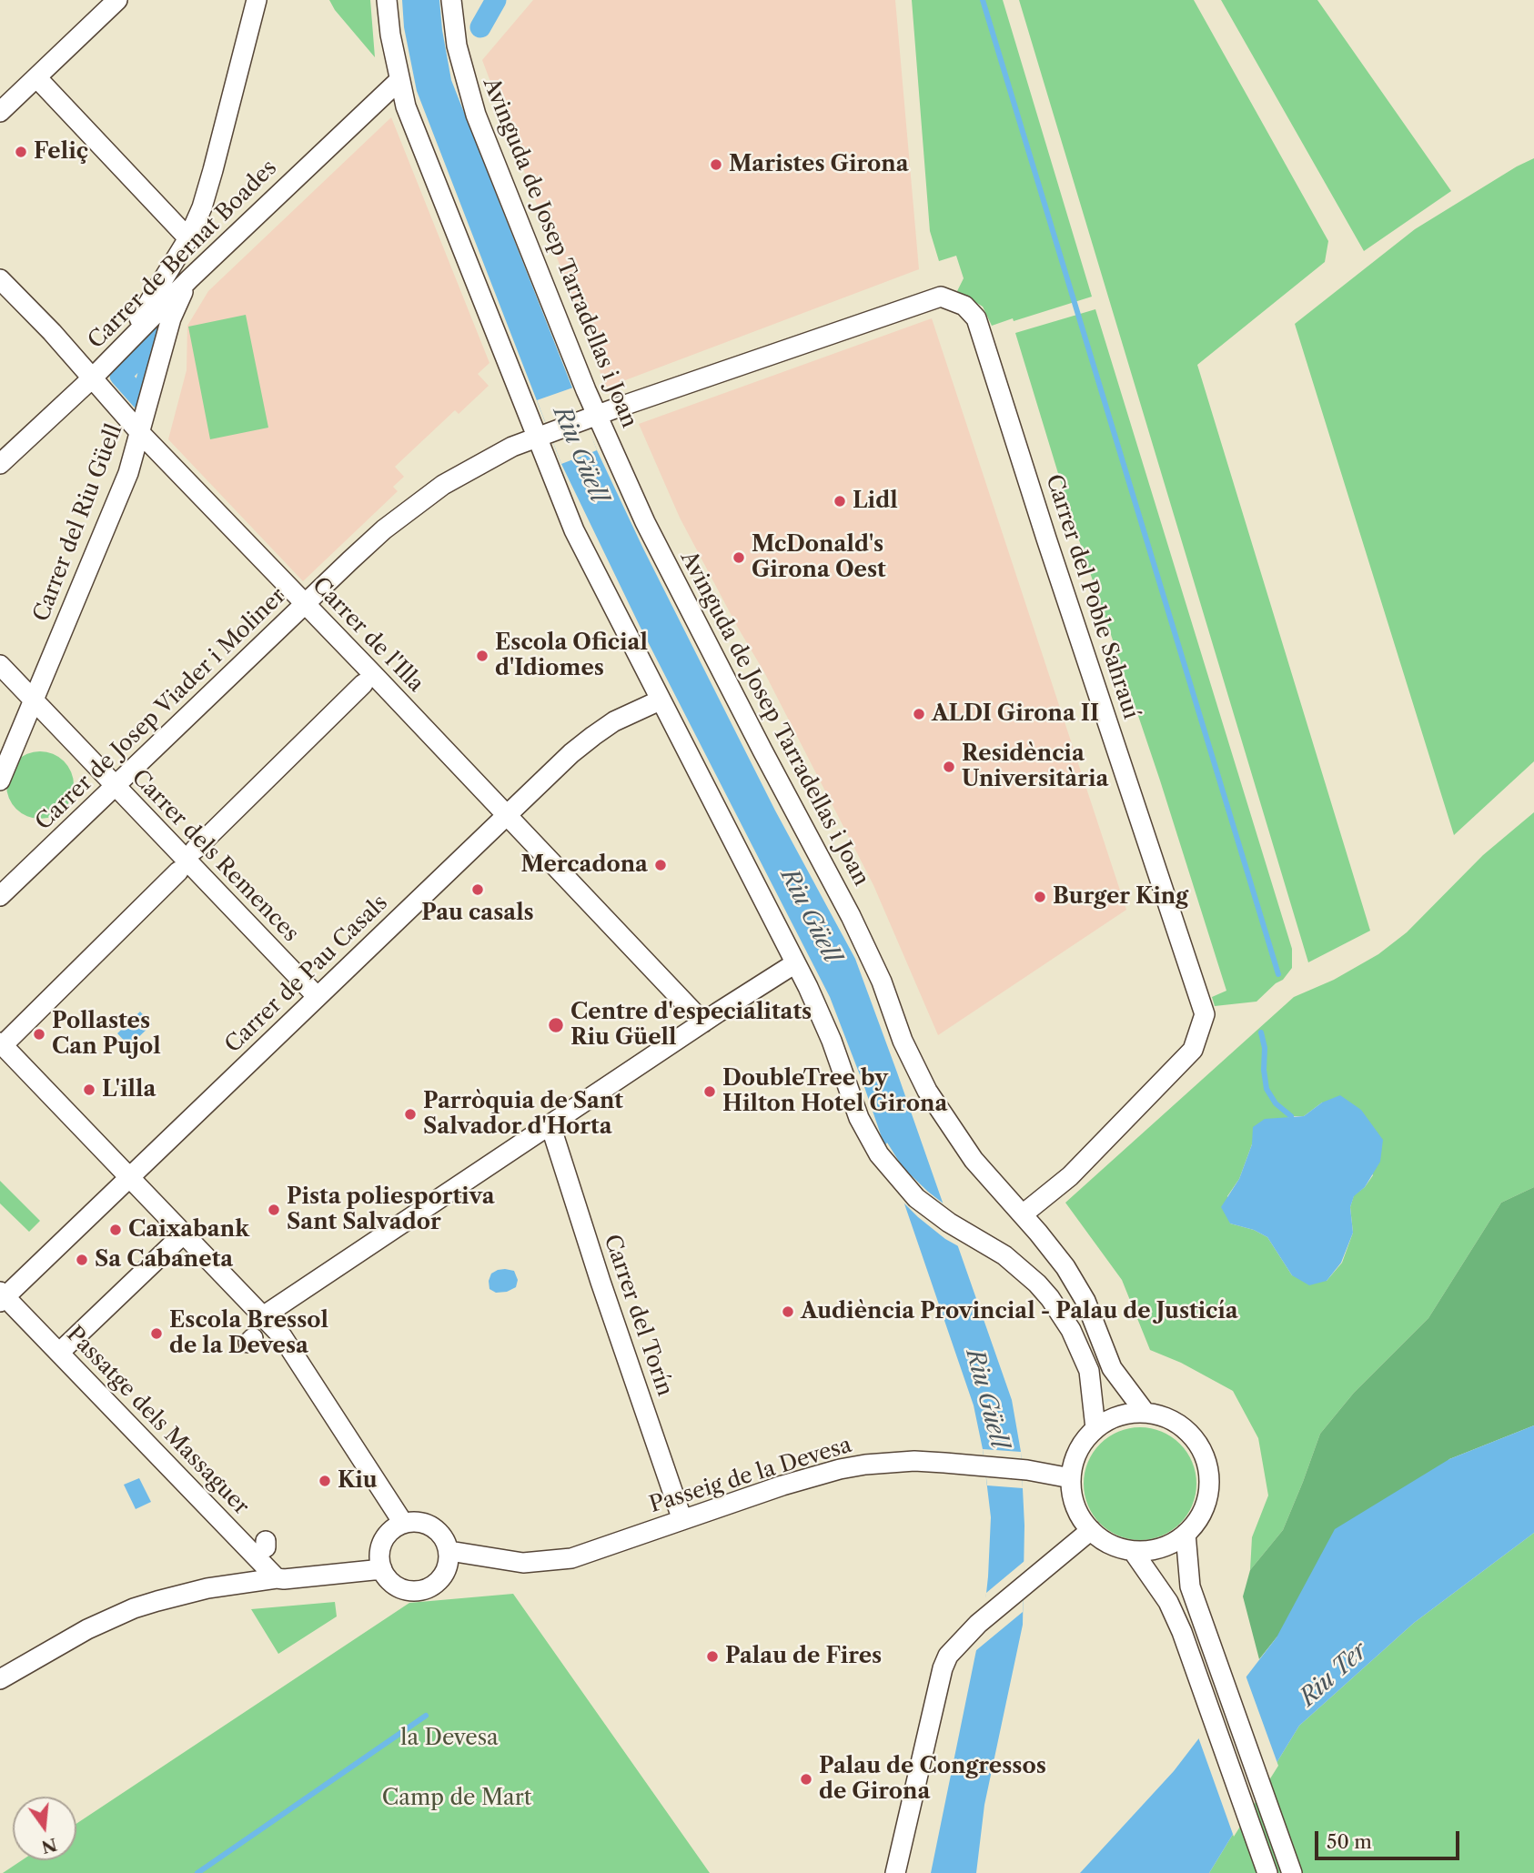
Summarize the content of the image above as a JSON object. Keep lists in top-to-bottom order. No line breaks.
{"streets":{"street":["Avinguda de Josep Tarradellas i Joan","Carrer de Bernat Boades","Carrer del Riu Güell","Carrer del Poble Sahrauí","Carrer de l'Illa","Carrer de Josep Viader i Moliner","Carrer dels Remences","Carrer de Pau Casals","Carrer del Torín","Passatge dels Massaguer","Passeig de la Devesa"]},"crossings":[["Avinguda de Josep Tarradellas i Joan","Carrer del Poble Sahrauí"],["Avinguda de Josep Tarradellas i Joan","Carrer de Josep Viader i Moliner"],["Avinguda de Josep Tarradellas i Joan","Passeig de la Devesa"],["Carrer de Bernat Boades","Carrer del Riu Güell"],["Carrer de Bernat Boades","Carrer de l'Illa"],["Carrer del Riu Güell","Carrer de l'Illa"],["Carrer del Riu Güell","Carrer dels Remences"],["Carrer del Poble Sahrauí","Carrer de Josep Viader i Moliner"],["Carrer de l'Illa","Carrer de Josep Viader i Moliner"],["Carrer de l'Illa","Carrer de Pau Casals"],["Carrer de Josep Viader i Moliner","Carrer dels Remences"],["Carrer dels Remences","Carrer de Pau Casals"],["Carrer de Pau Casals","Passatge dels Massaguer"],["Carrer del Torín","Passeig de la Devesa"]],"water":["Riu Güell","Riu Ter"],"parks":["la Devesa","Camp de Mart"],"places":["Feliç","Maristes Girona","Lidl","McDonald's Girona Oest","Escola Oficial d'Idiomes","ALDI Girona II","Residència Universitària","Mercadona","Pau casals","Burger King","Centre d'especialitats Riu Güell","Pollastes Can Pujol","L'illa","DoubleTree by Hilton Hotel Girona","Parròquia de Sant Salvador d'Horta","Pista poliesportiva Sant Salvador","Caixabank","Sa Cabaneta","Audiència Provincial - Palau de Justicía","Escola Bressol de la Devesa","Kiu","Palau de Fires","Palau de Congressos de Girona"],"scale_bar":"50 m","north":"bottom"}
